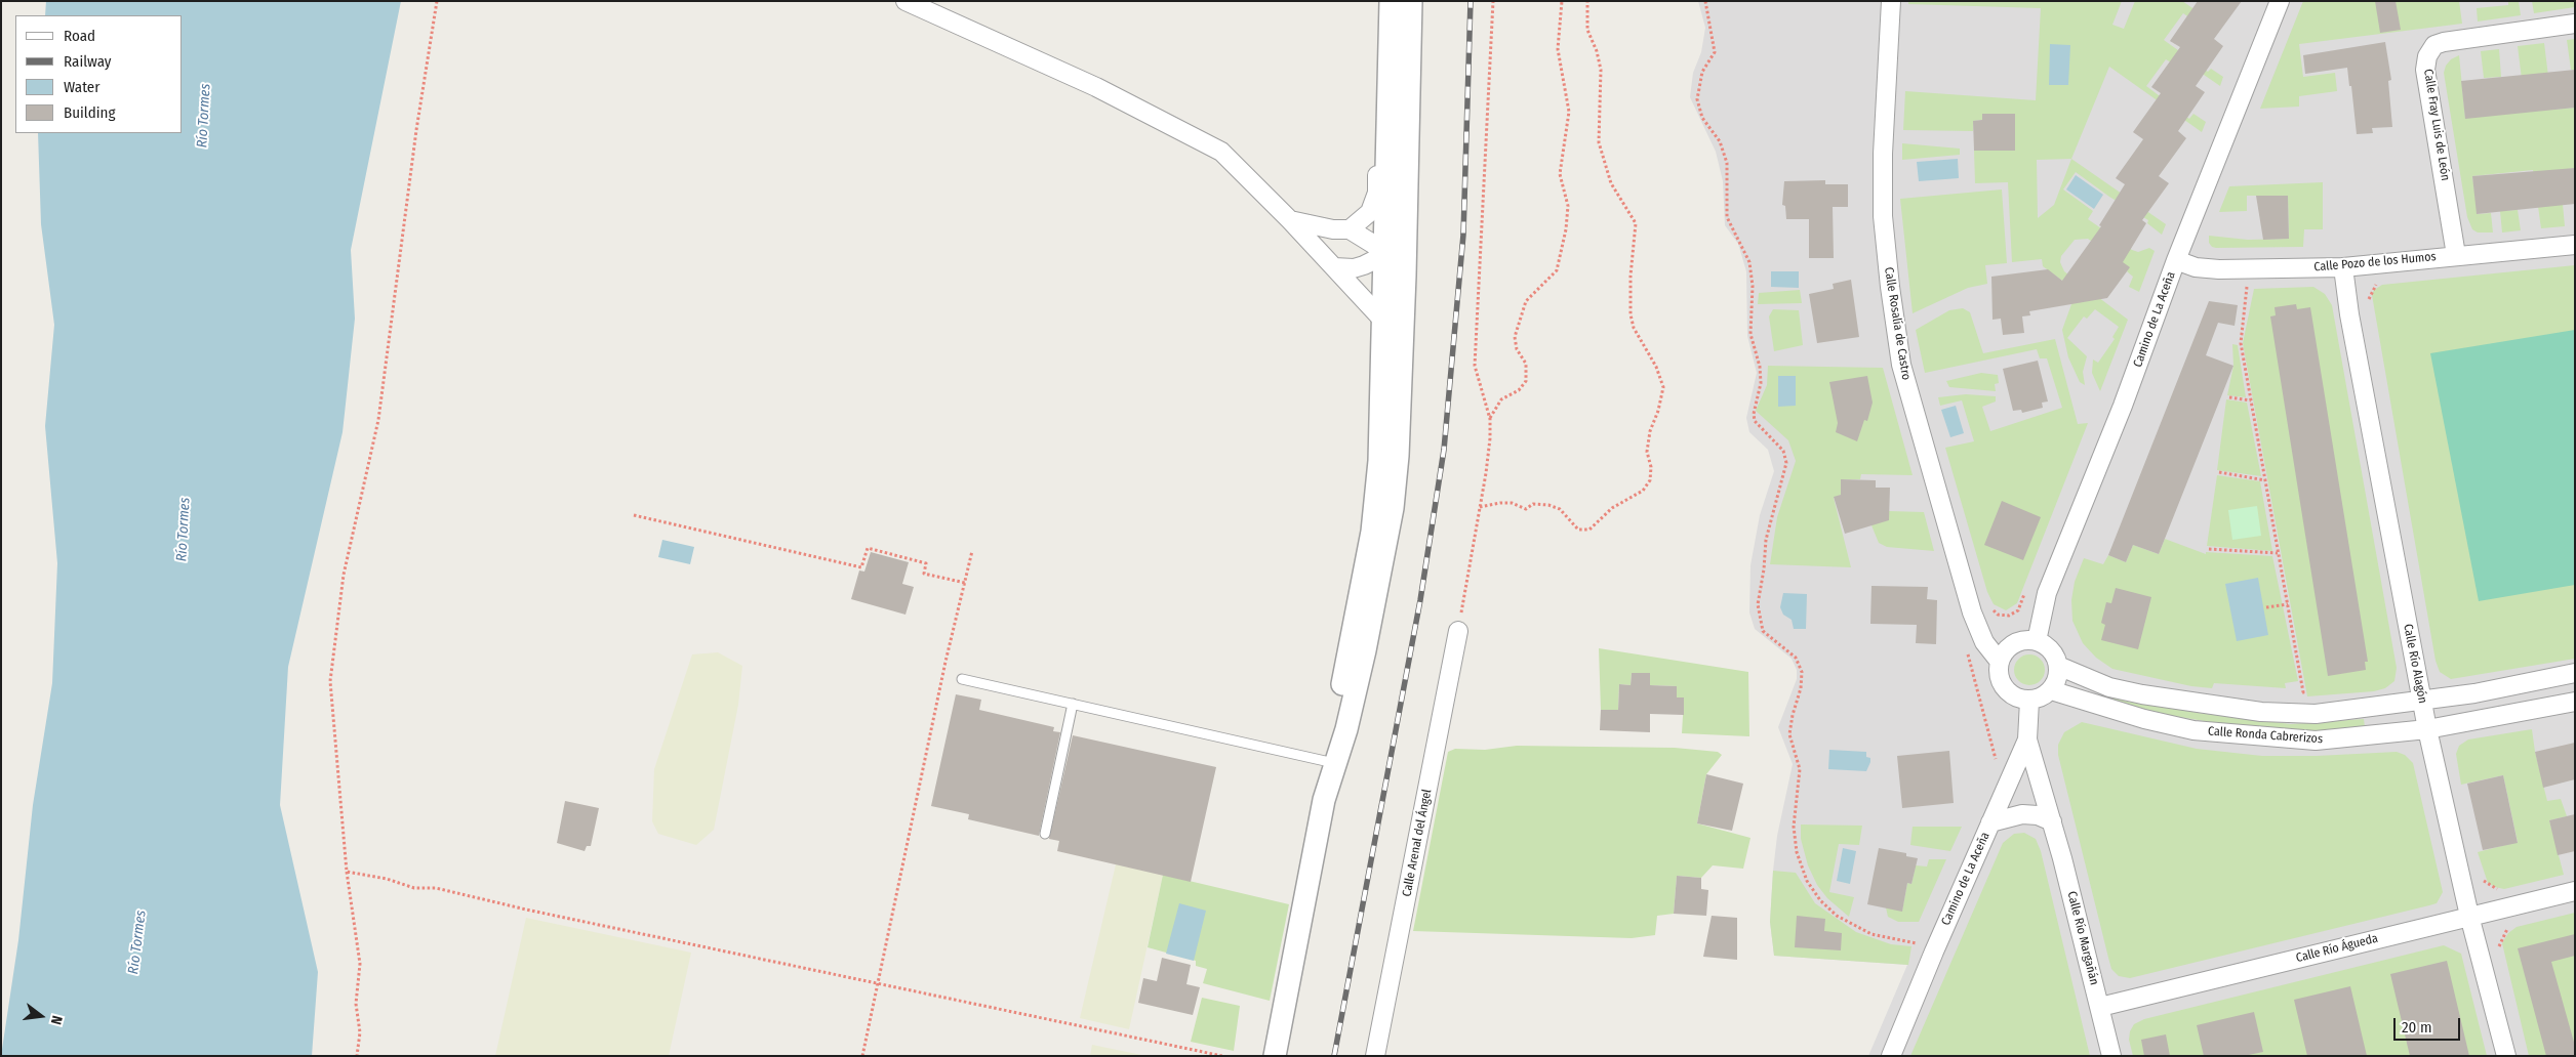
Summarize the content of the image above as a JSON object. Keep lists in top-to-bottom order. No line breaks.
{"streets":{"street":["Calle Fray Luis de León","Calle Pozo de los Humos","Camino de La Aceña","Calle Rosalía de Castro","Calle Río Alagón","Calle Ronda Cabrerizos","Calle Arenal del Ángel","Calle Río Margañán","Calle Río Águeda"]},"crossings":[["Calle Fray Luis de León","Calle Pozo de los Humos"],["Calle Pozo de los Humos","Camino de La Aceña"],["Calle Pozo de los Humos","Calle Río Alagón"],["Camino de La Aceña","Calle Rosalía de Castro"],["Camino de La Aceña","Calle Ronda Cabrerizos"],["Camino de La Aceña","Calle Río Margañán"],["Calle Rosalía de Castro","Calle Ronda Cabrerizos"],["Calle Río Alagón","Calle Ronda Cabrerizos"],["Calle Río Alagón","Calle Río Águeda"],["Calle Río Margañán","Calle Río Águeda"]],"water":["Río Tormes"],"legend":["Road","Railway","Water","Building"],"scale_bar":"20 m","north":"right"}
